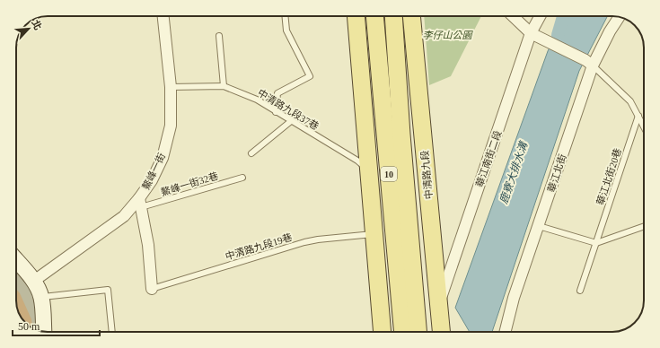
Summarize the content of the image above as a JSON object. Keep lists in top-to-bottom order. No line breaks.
{"streets":{"main road":["10","中清路九段"],"street":["華江南街二段","鰲峰一街","華江北街"],"lane":["中清路九段37巷","華江北街20巷","鰲峰一街32巷","中清路九段19巷"]},"crossings":[["中清路九段37巷","鰲峰一街"],["華江南街二段","中清路九段"],["鰲峰一街","鰲峰一街32巷"]],"water":["鹿寮大排水溝"],"parks":["李仔山公園"],"scale_bar":"50 m","north":"top right"}
